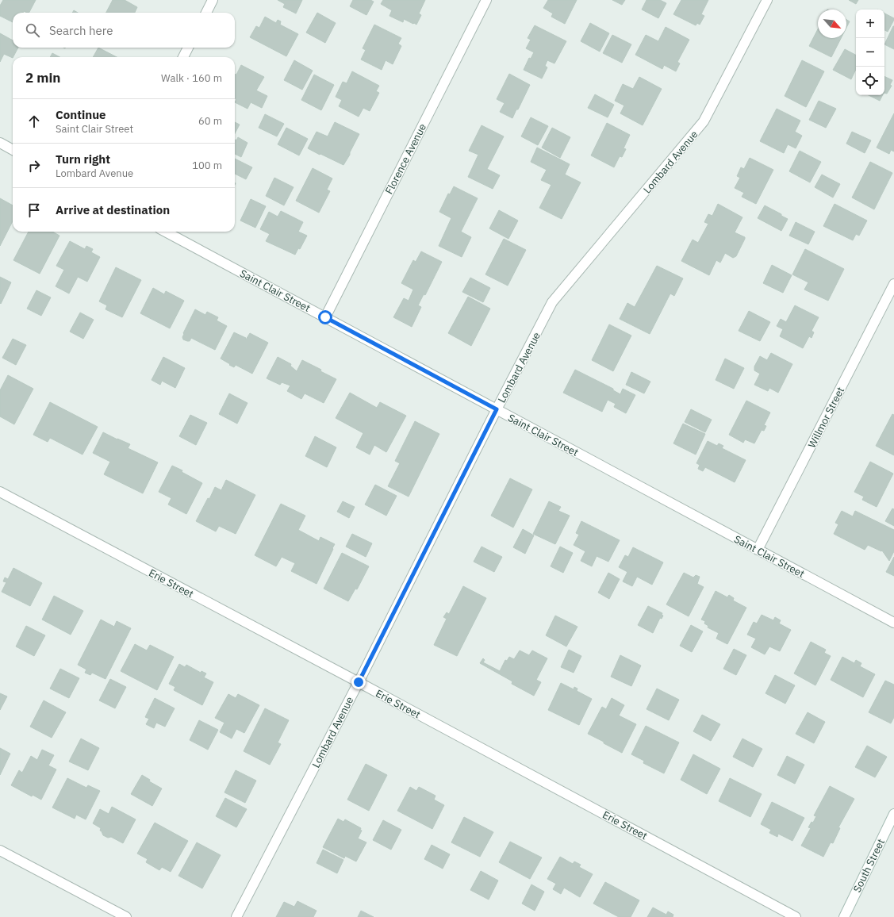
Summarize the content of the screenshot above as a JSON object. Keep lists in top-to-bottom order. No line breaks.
{"streets":{"street":["Florence Avenue","Lombard Avenue","Saint Clair Street","Willmor Street","Erie Street","South Street"]},"crossings":[["Florence Avenue","Saint Clair Street"],["Lombard Avenue","Saint Clair Street"],["Lombard Avenue","Erie Street"],["Saint Clair Street","Willmor Street"]],"north":"bottom right","page":{"map_buttons":["+","−"],"search":"Search here","heading":["2 min","Walk · 160 m"],"list":[["Continue","Saint Clair Street","60 m"],["Turn right","Lombard Avenue","100 m"],"Arrive at destination"]}}
